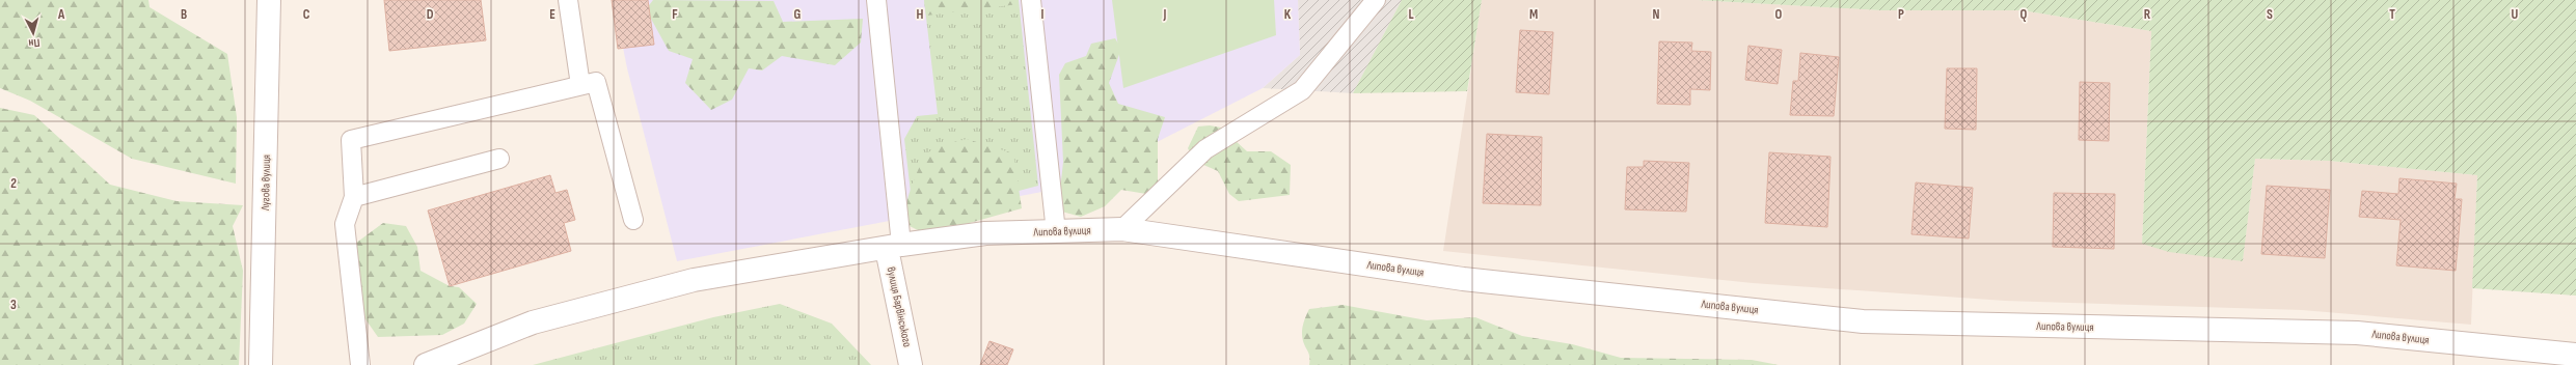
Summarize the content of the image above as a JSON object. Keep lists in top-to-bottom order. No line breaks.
{"streets":{"street":["Лугова вулиця","Липова вулиця","вулиця Барвінського"]},"crossings":[["Липова вулиця","вулиця Барвінського"]],"north":"bottom","grid":{"columns":["A","B","C","D","E","F","G","H","I","J","K","L","M","N","O","P","Q","R","S","T","U"],"rows":["2","3"]}}
